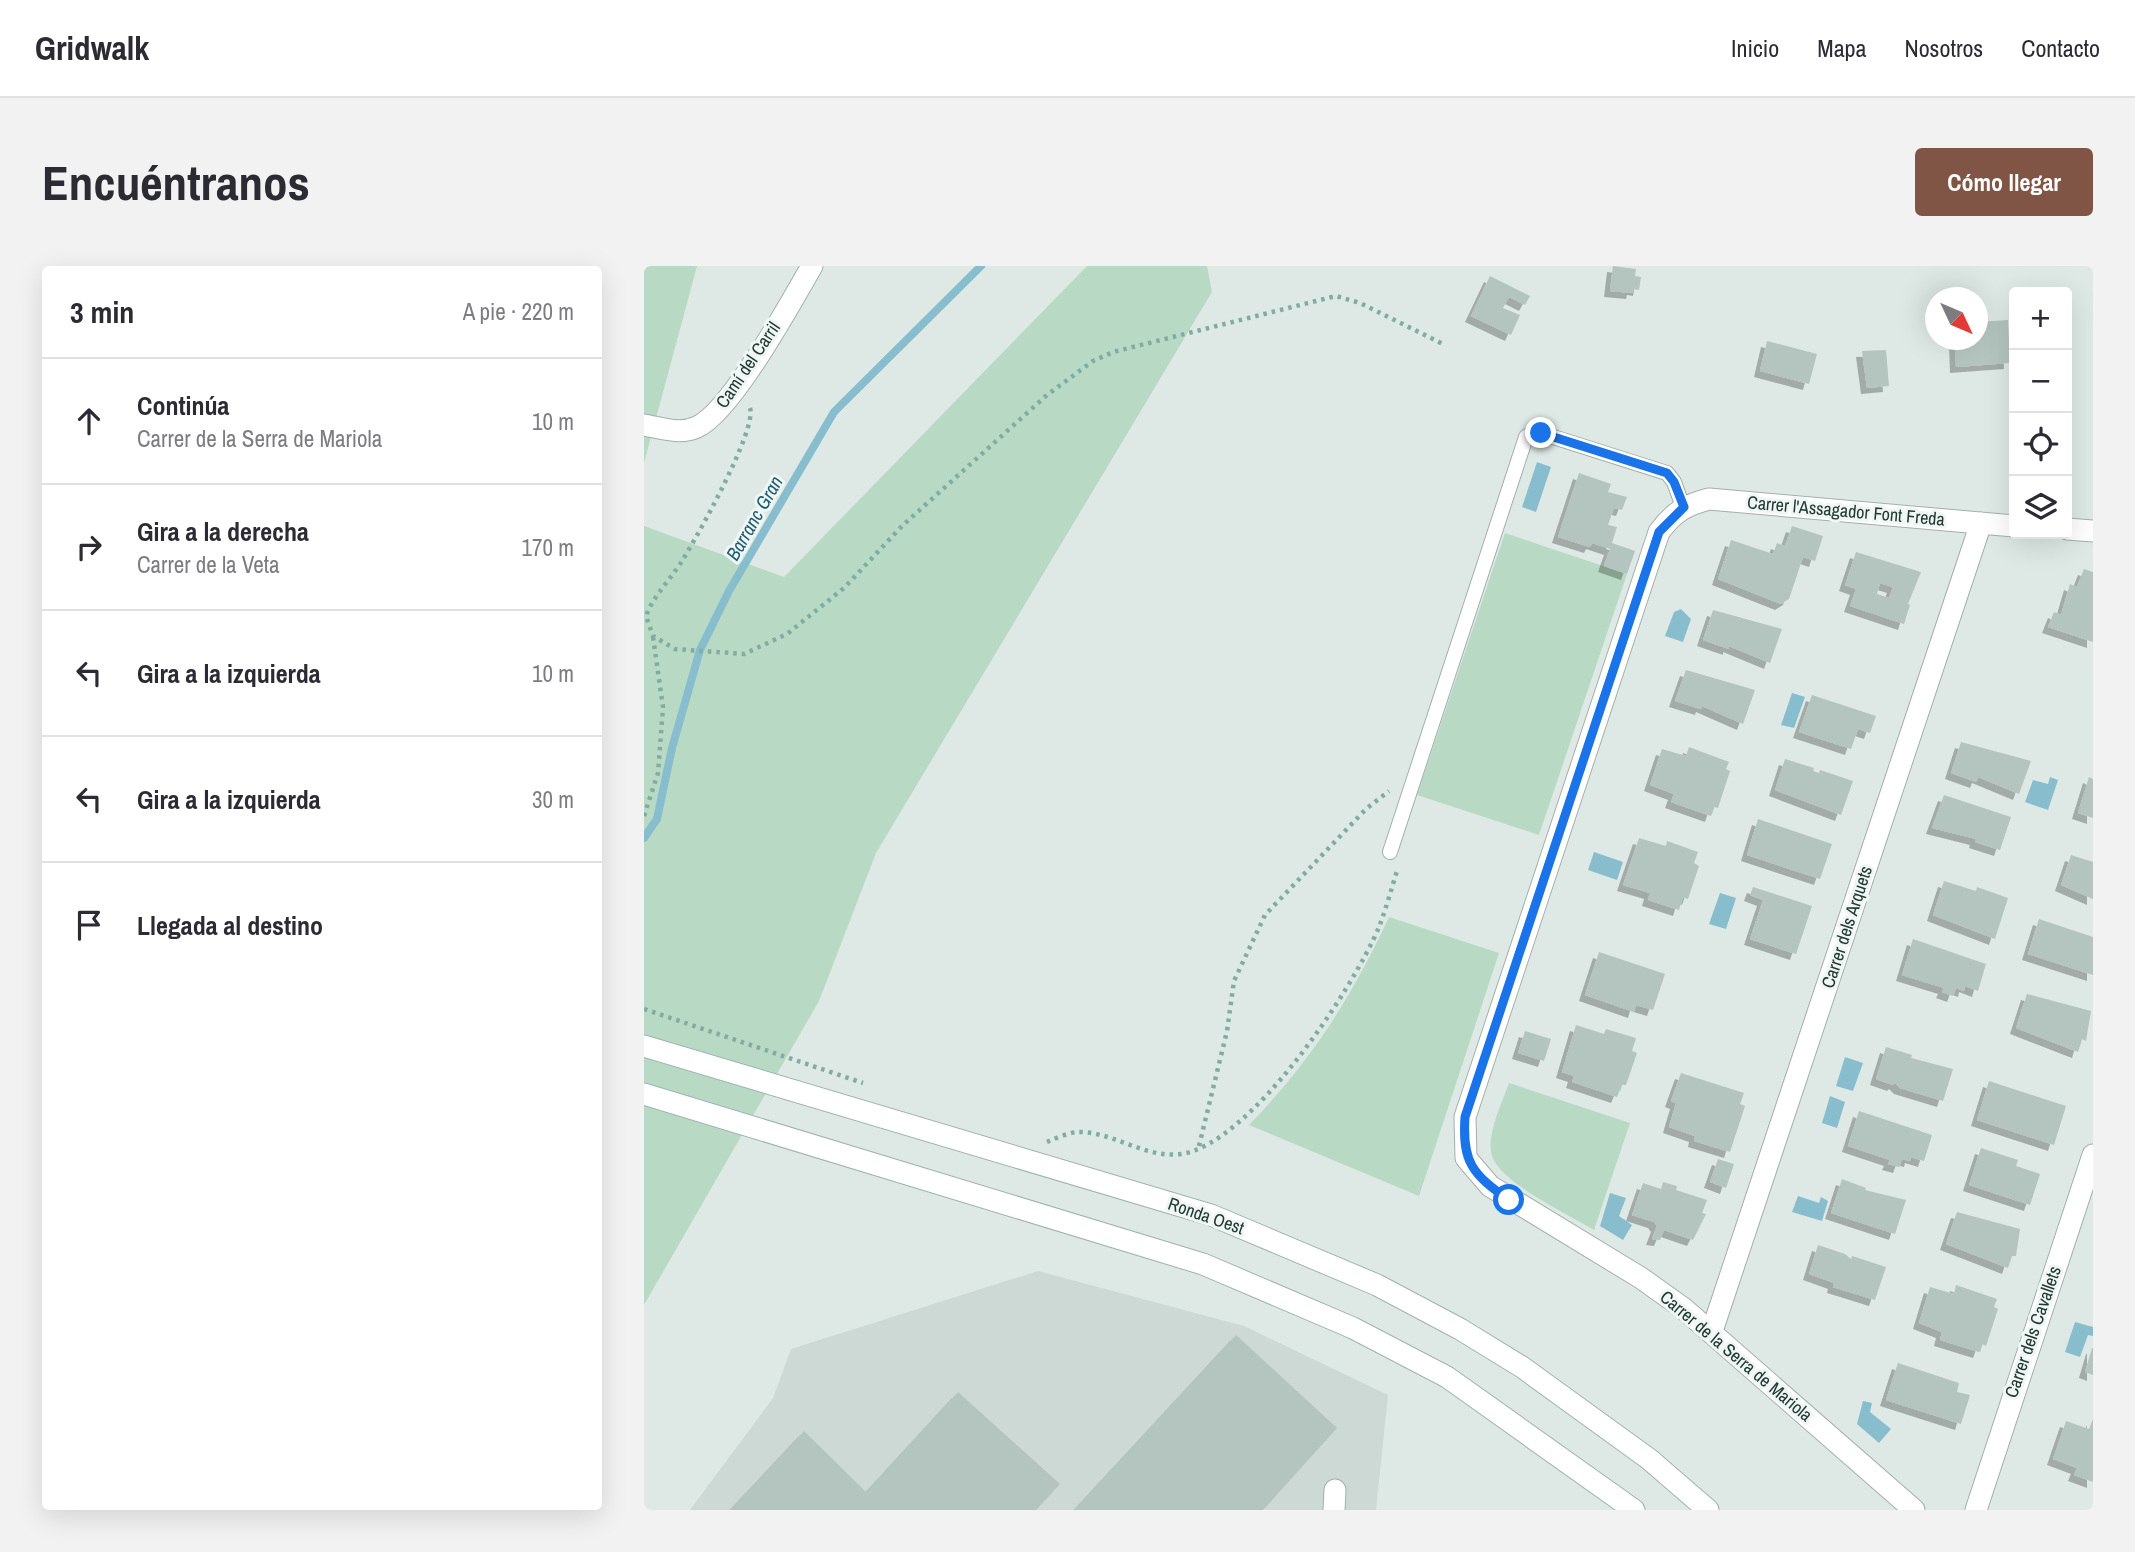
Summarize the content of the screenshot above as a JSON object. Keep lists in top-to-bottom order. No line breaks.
{"streets":{"street":["Camí del Carril","Carrer l'Assagador Font Freda","Carrer dels Arquets","Ronda Oest","Carrer dels Cavallets","Carrer de la Serra de Mariola"]},"crossings":[["Carrer l'Assagador Font Freda","Carrer dels Arquets"],["Carrer l'Assagador Font Freda","Carrer de la Serra de Mariola"],["Carrer dels Arquets","Carrer de la Serra de Mariola"]],"water":["Barranc Gran"],"north":"bottom right","page":{"header":"Gridwalk","nav":["Inicio","Mapa","Nosotros","Contacto"],"buttons":"Cómo llegar","title":"Encuéntranos","heading":["3 min","A pie · 220 m"],"map_buttons":["+","−"],"list":[["Continúa","Carrer de la Serra de Mariola","10 m"],["Gira a la derecha","Carrer de la Veta","170 m"],["Gira a la izquierda","10 m"],["Gira a la izquierda","30 m"],"Llegada al destino"]}}
